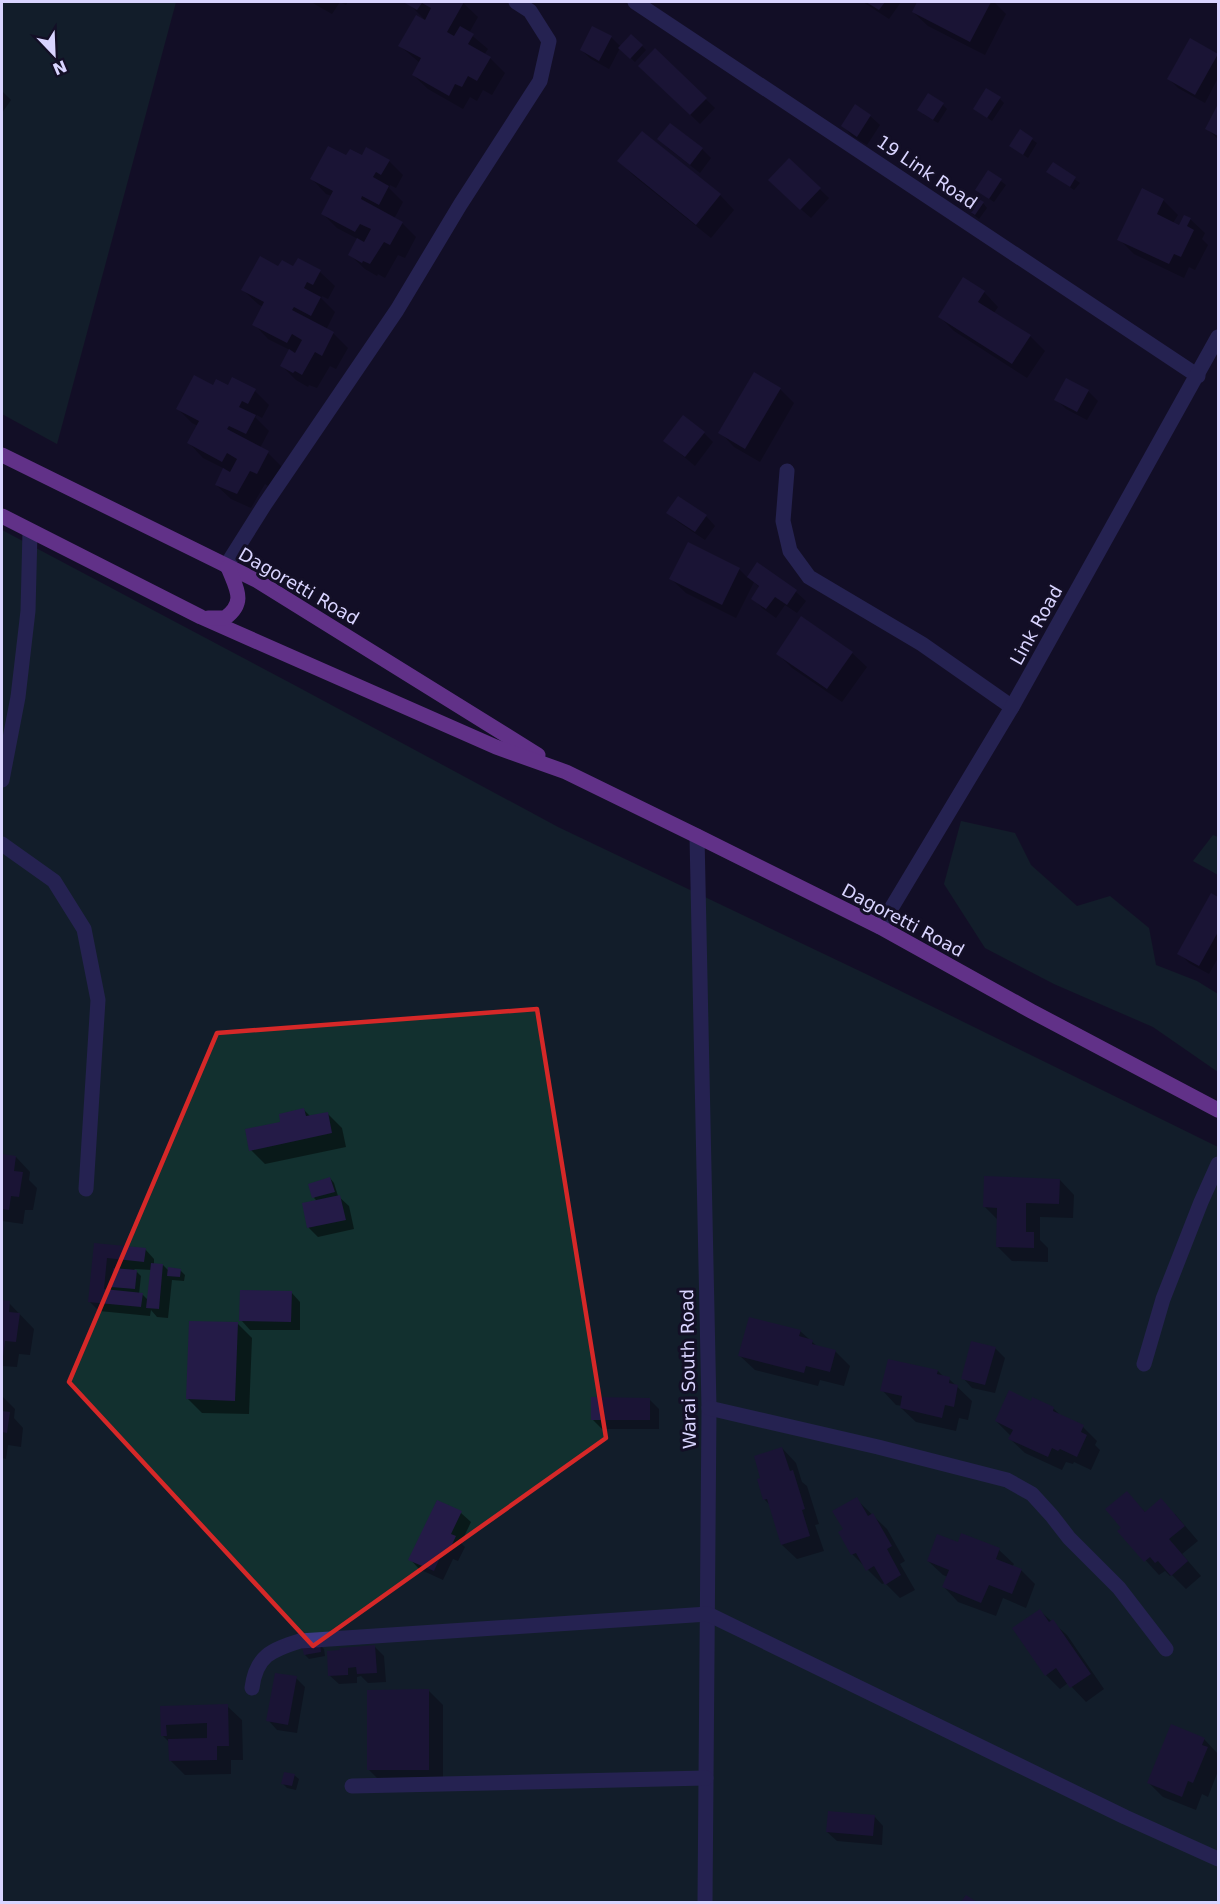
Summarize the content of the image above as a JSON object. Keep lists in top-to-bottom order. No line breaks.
{"streets":{"main road":["Dagoretti Road"],"street":["19 Link Road","Link Road","Warai South Road"]},"crossings":[["19 Link Road","Link Road"],["Dagoretti Road","Link Road"],["Dagoretti Road","Warai South Road"]],"north":"bottom right"}
